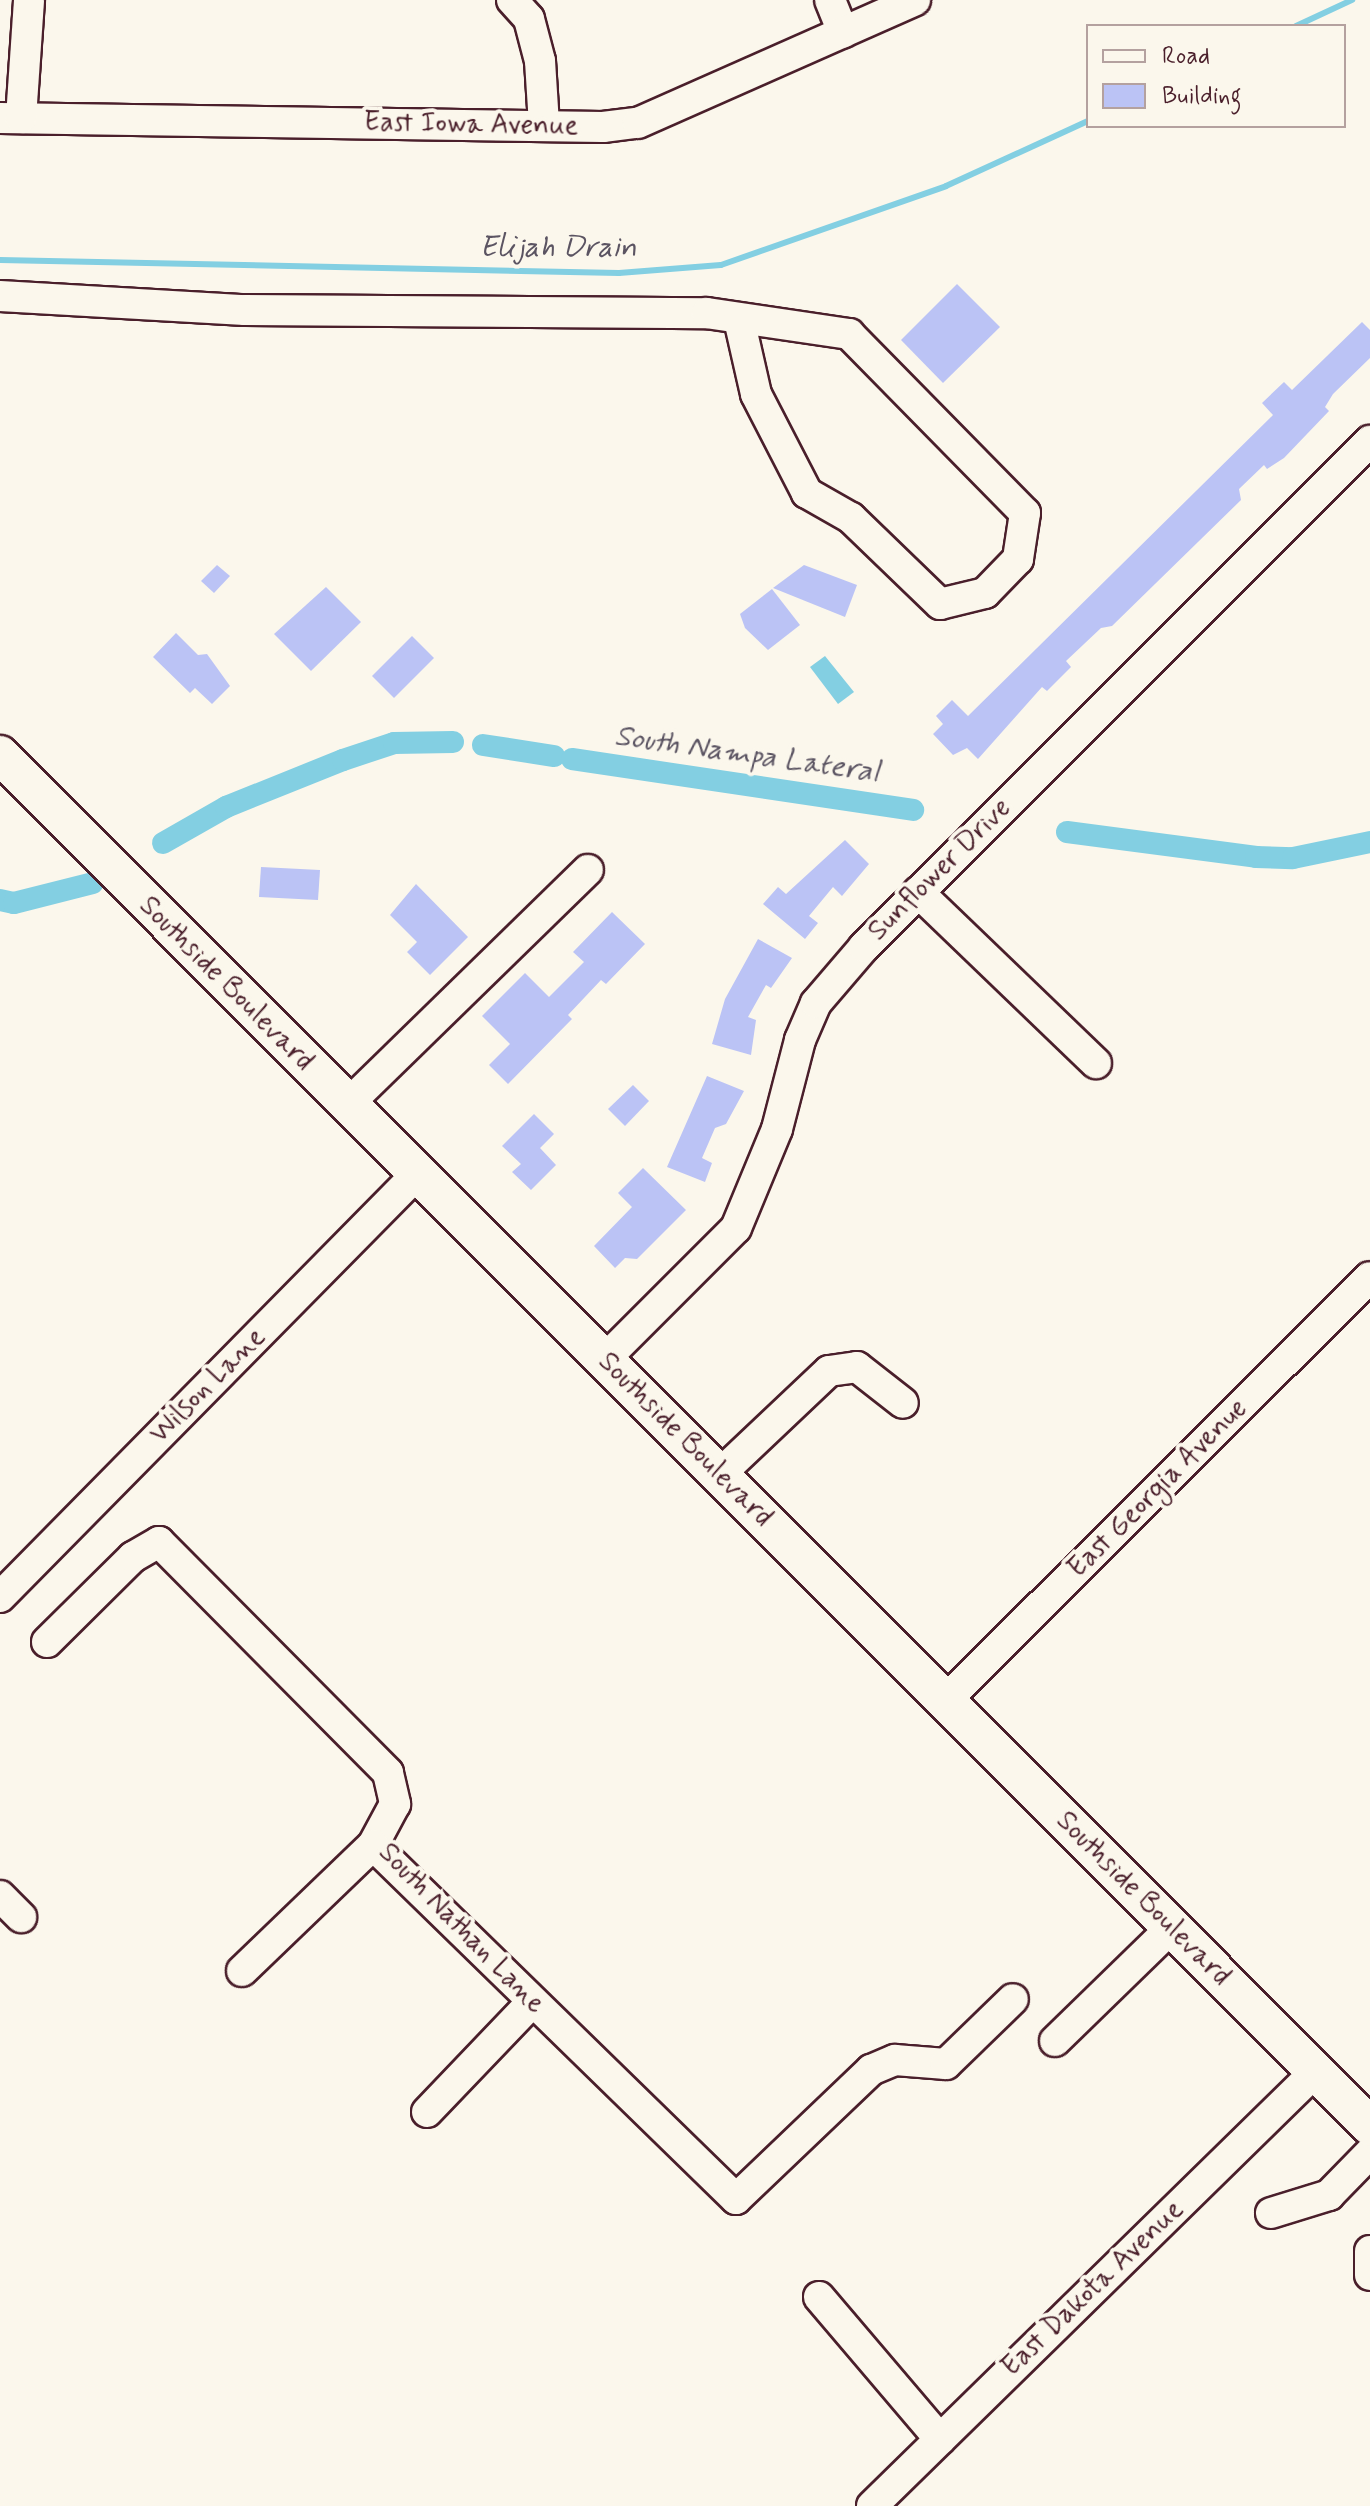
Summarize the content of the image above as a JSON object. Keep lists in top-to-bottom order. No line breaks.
{"streets":{"main road":["Southside Boulevard"],"street":["East Iowa Avenue","Sunflower Drive","Wilson Lane","East Georgia Avenue","South Nathan Lane","East Dakota Avenue"]},"crossings":[["Sunflower Drive","Southside Boulevard"],["Southside Boulevard","Wilson Lane"],["Southside Boulevard","East Georgia Avenue"],["Southside Boulevard","East Dakota Avenue"]],"water":["Elijah Drain","South Nampa Lateral"],"legend":["Road","Building"]}
